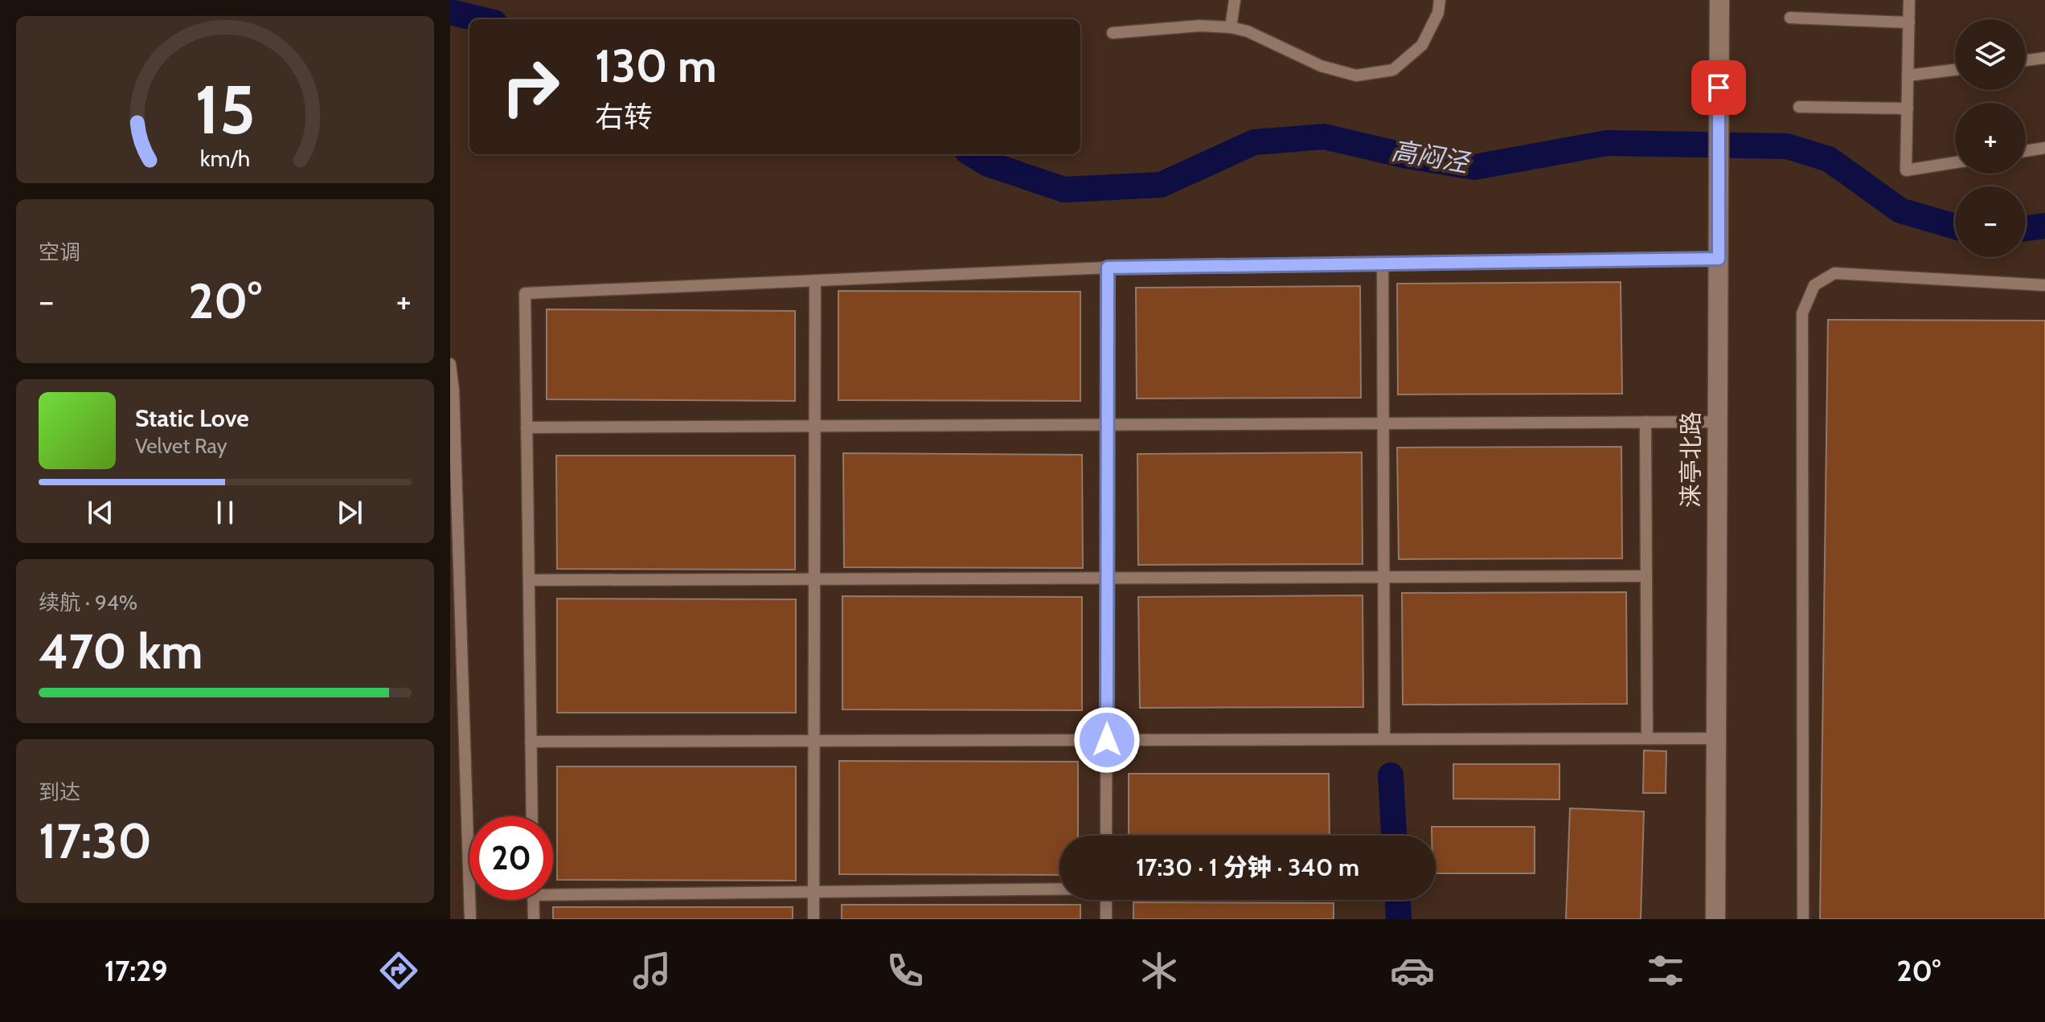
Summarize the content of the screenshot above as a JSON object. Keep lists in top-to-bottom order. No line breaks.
{"streets":{"street":["涞亭北路"]},"water":["高闷泾"],"page":{"map_buttons":["+","−"],"turn":["130 m","右转"],"tile":["空调",["续航 · 94%","470 km"],["到达","17:30"]],"heat":["−","20°","+"],"song":["Static Love","Velvet Ray"],"limit":"20","trip":"17:30 · 1 分钟 · 340 m","tabs":["17:29","20°"],"gauge":["15","km/h"]}}
